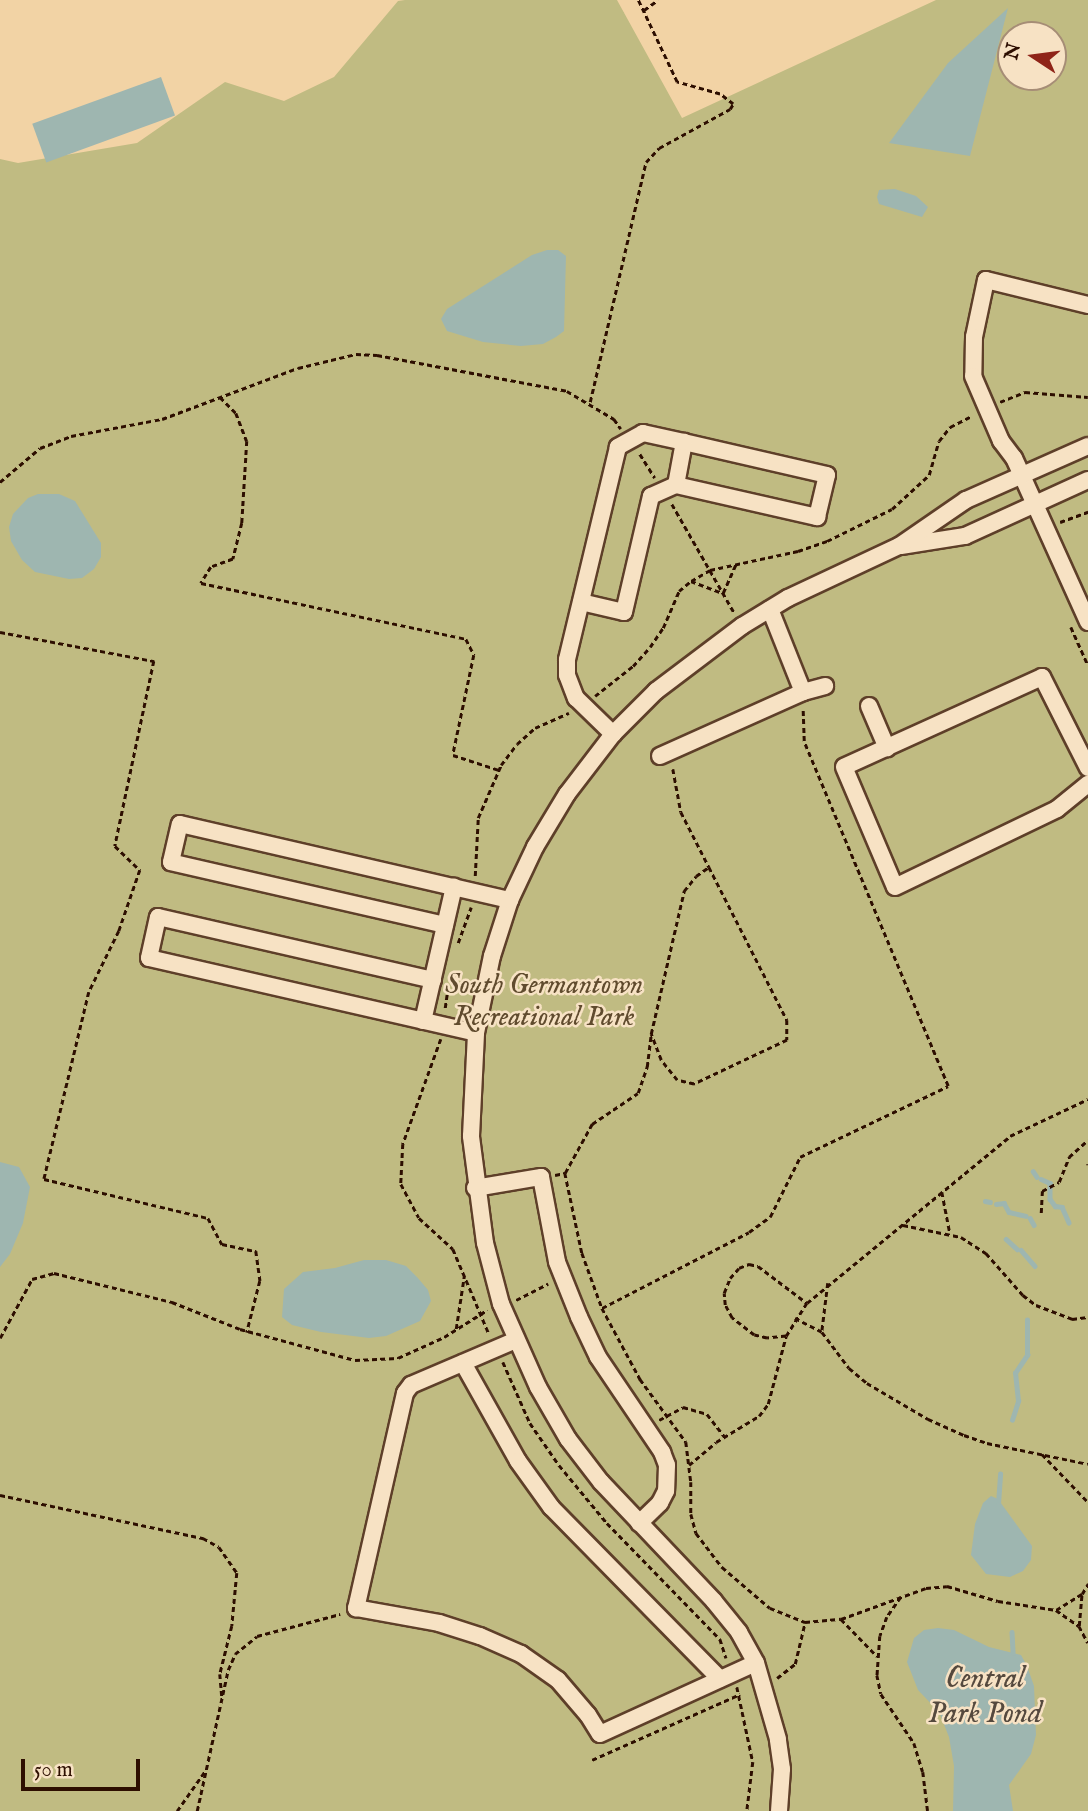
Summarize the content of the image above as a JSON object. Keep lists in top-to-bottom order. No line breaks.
{"water":["Central Park Pond"],"parks":["South Germantown Recreational Park"],"scale_bar":"50 m","north":"left"}
